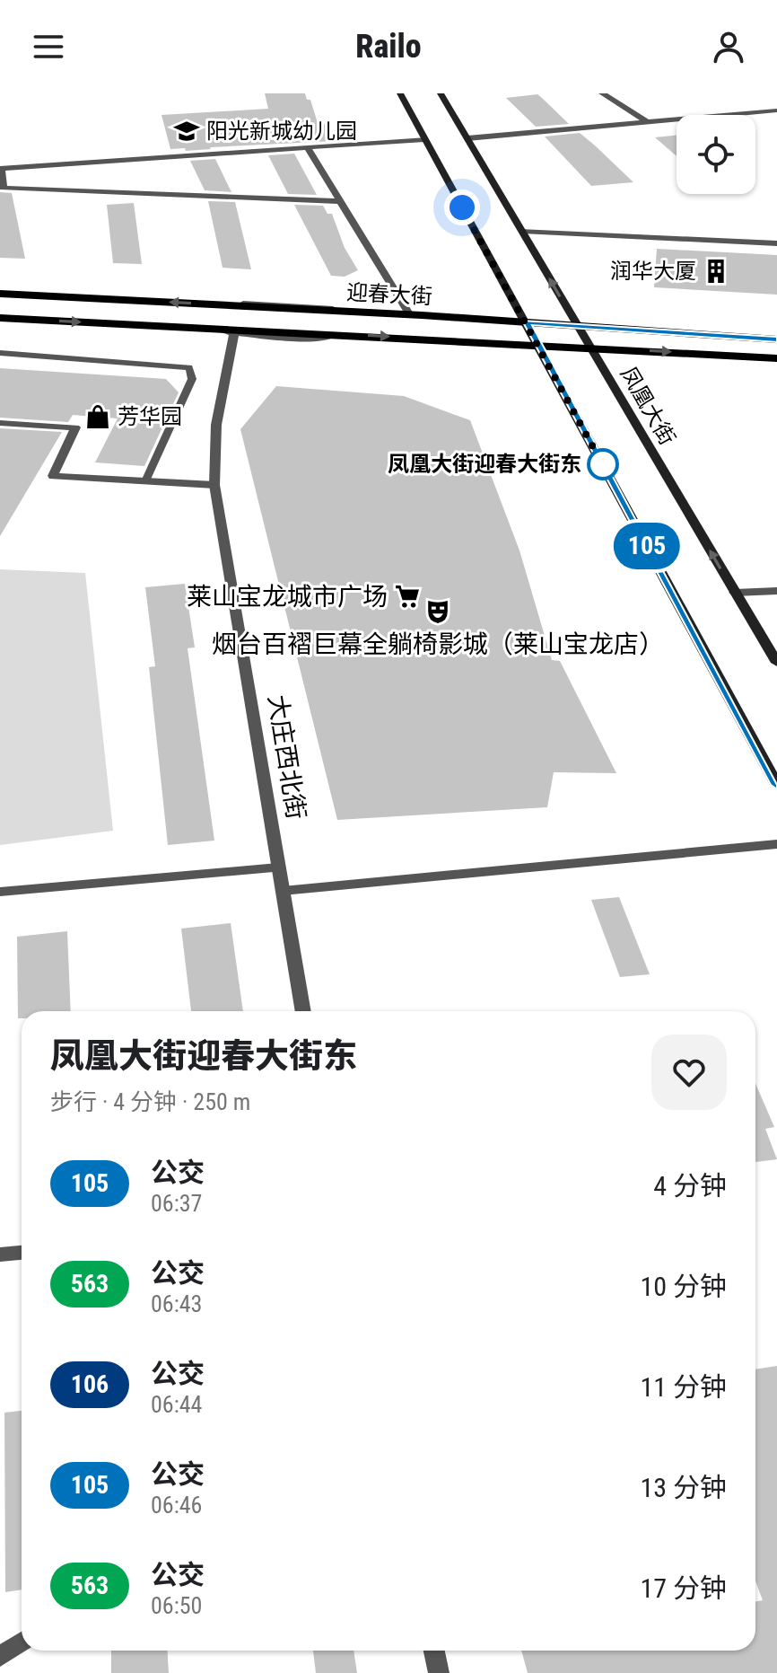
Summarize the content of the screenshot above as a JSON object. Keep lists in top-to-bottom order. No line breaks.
{"streets":{"main road":["迎春大街","凤凰大街"],"street":["大庄西北街"]},"crossings":[["迎春大街","凤凰大街"]],"places":{"school or university":["阳光新城幼儿园"],"building":["润华大厦"],"shop":["芳华园"],"other":["凤凰大街迎春大街东"],"supermarket":["莱山宝龙城市广场"],"theatre":["烟台百褶巨幕全躺椅影城（莱山宝龙店）"]},"lines":["bus line 105"],"page":{"header":"Railo","on_map":"105","heading":["凤凰大街迎春大街东","步行 · 4 分钟 · 250 m"],"list":[{"mark":"105","name":"公交","note":"06:37","value":"4 分钟"},{"mark":"563","name":"公交","note":"06:43","value":"10 分钟"},{"mark":"106","name":"公交","note":"06:44","value":"11 分钟"},{"mark":"105","name":"公交","note":"06:46","value":"13 分钟"},{"mark":"563","name":"公交","note":"06:50","value":"17 分钟"}]}}
